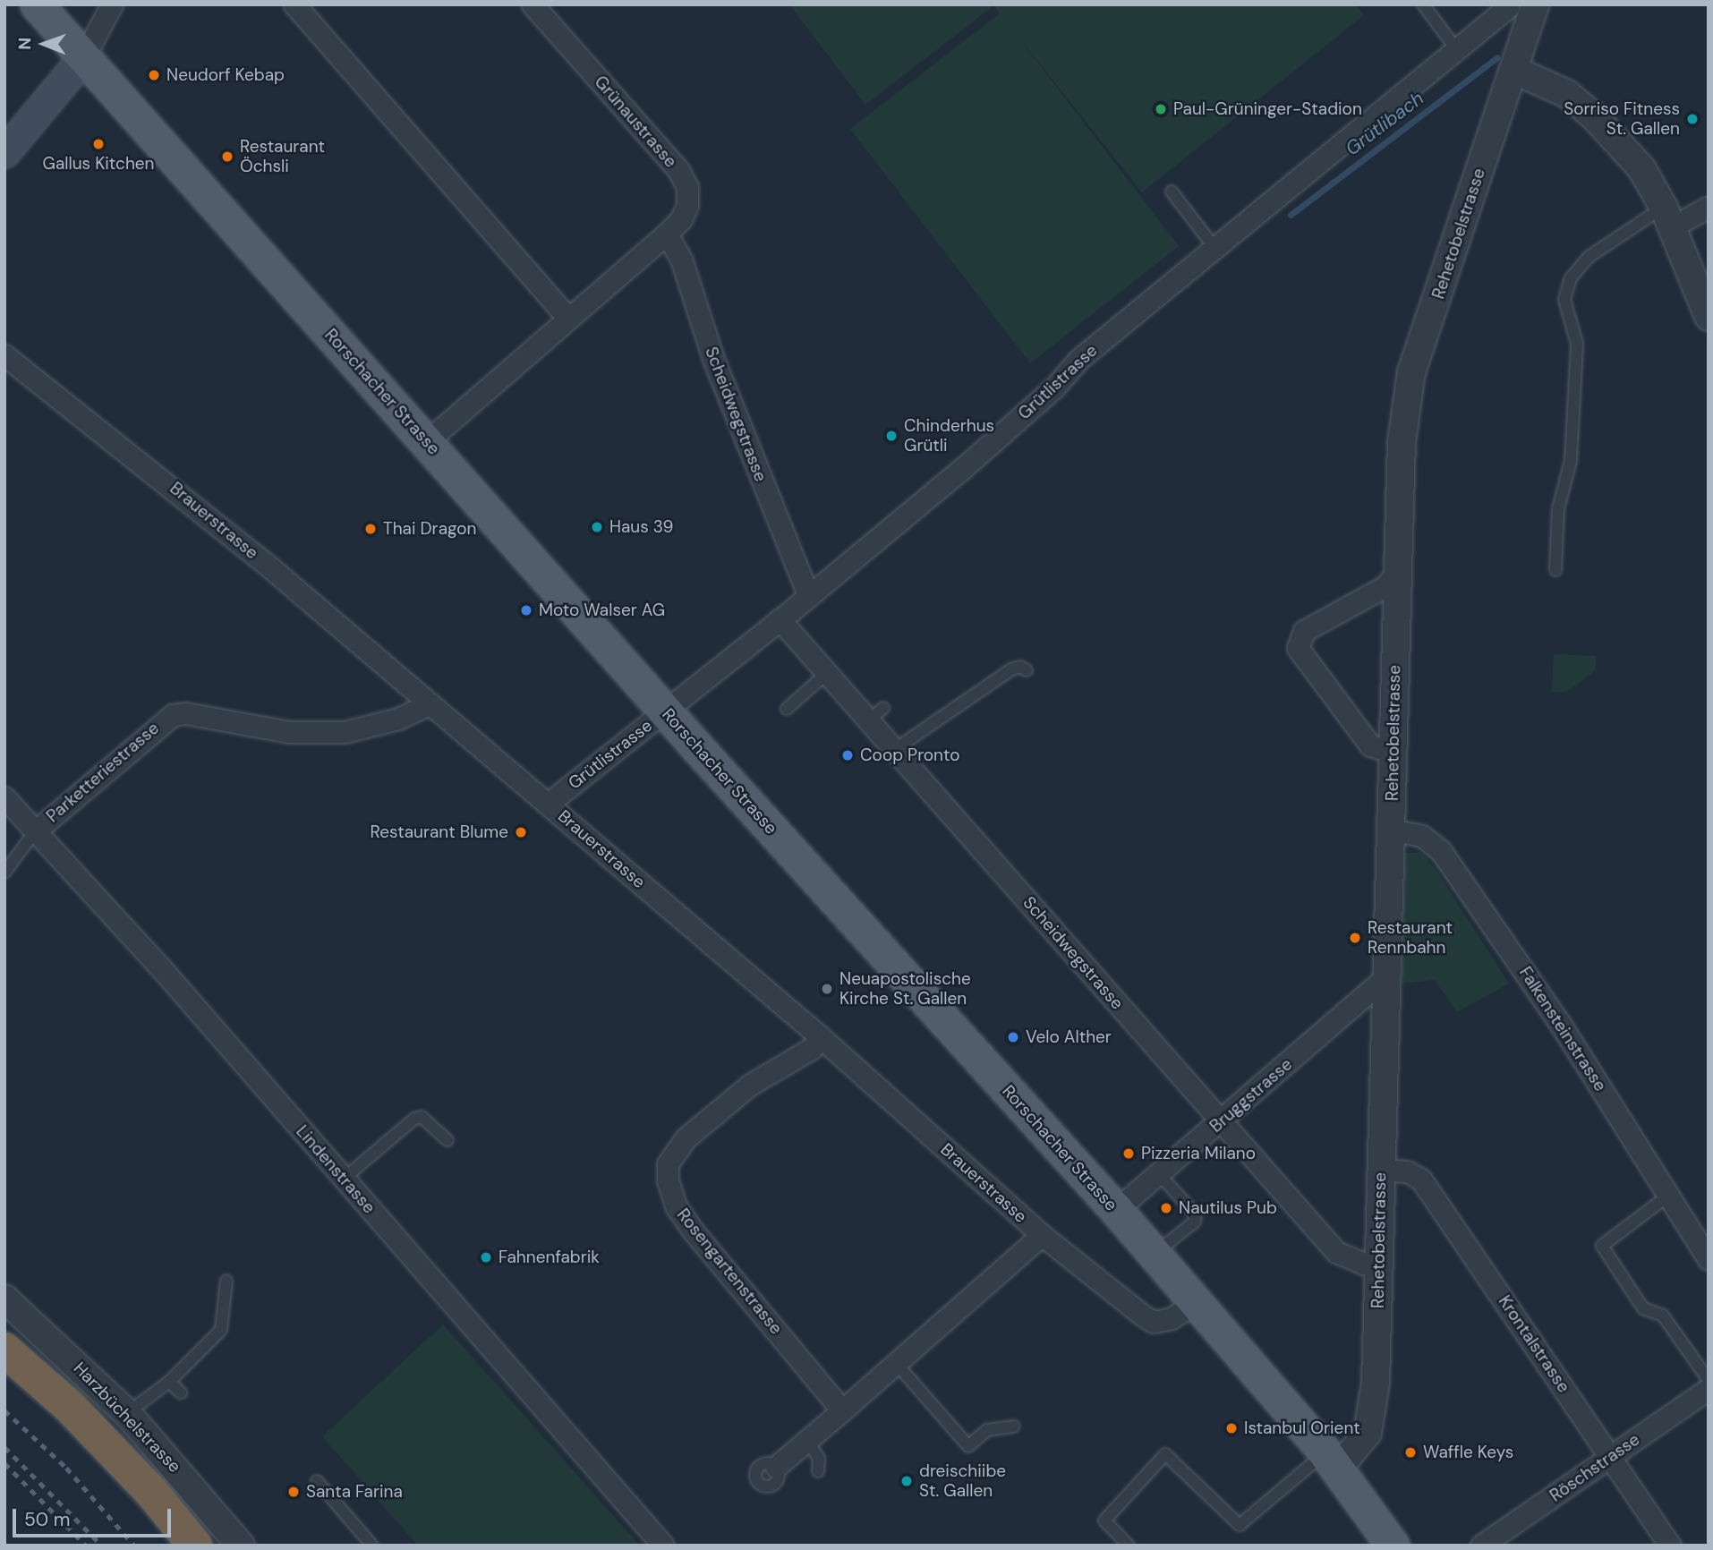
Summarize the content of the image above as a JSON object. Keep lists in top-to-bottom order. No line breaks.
{"streets":{"main road":["Rorschacher Strasse"],"street":["Grünaustrasse","Rehetobelstrasse","Grütlistrasse","Scheidwegstrasse","Brauerstrasse","Parketteriestrasse","Falkensteinstrasse","Bruggstrasse","Lindenstrasse","Rosengartenstrasse","Krontalstrasse","Harzbüchelstrasse","Röschstrasse"]},"crossings":[["Grünaustrasse","Rorschacher Strasse"],["Grünaustrasse","Scheidwegstrasse"],["Rehetobelstrasse","Grütlistrasse"],["Rehetobelstrasse","Rorschacher Strasse"],["Rehetobelstrasse","Scheidwegstrasse"],["Rehetobelstrasse","Falkensteinstrasse"],["Rehetobelstrasse","Bruggstrasse"],["Rehetobelstrasse","Krontalstrasse"],["Grütlistrasse","Rorschacher Strasse"],["Grütlistrasse","Scheidwegstrasse"],["Grütlistrasse","Brauerstrasse"],["Rorschacher Strasse","Brauerstrasse"],["Rorschacher Strasse","Bruggstrasse"],["Scheidwegstrasse","Bruggstrasse"],["Brauerstrasse","Parketteriestrasse"],["Brauerstrasse","Rosengartenstrasse"],["Parketteriestrasse","Lindenstrasse"],["Krontalstrasse","Röschstrasse"]],"water":["Grütlibach"],"places":["Neudorf Kebap","Paul-Grüninger-Stadion","Sorriso Fitness St. Gallen","Gallus Kitchen","Restaurant Öchsli","Chinderhus Grütli","Haus 39","Thai Dragon","Moto Walser AG","Coop Pronto","Restaurant Blume","Restaurant Rennbahn","Neuapostolische Kirche St. Gallen","Velo Alther","Pizzeria Milano","Nautilus Pub","Fahnenfabrik","Istanbul Orient","Waffle Keys","dreischiibe St. Gallen","Santa Farina"],"scale_bar":"50 m","north":"left"}
